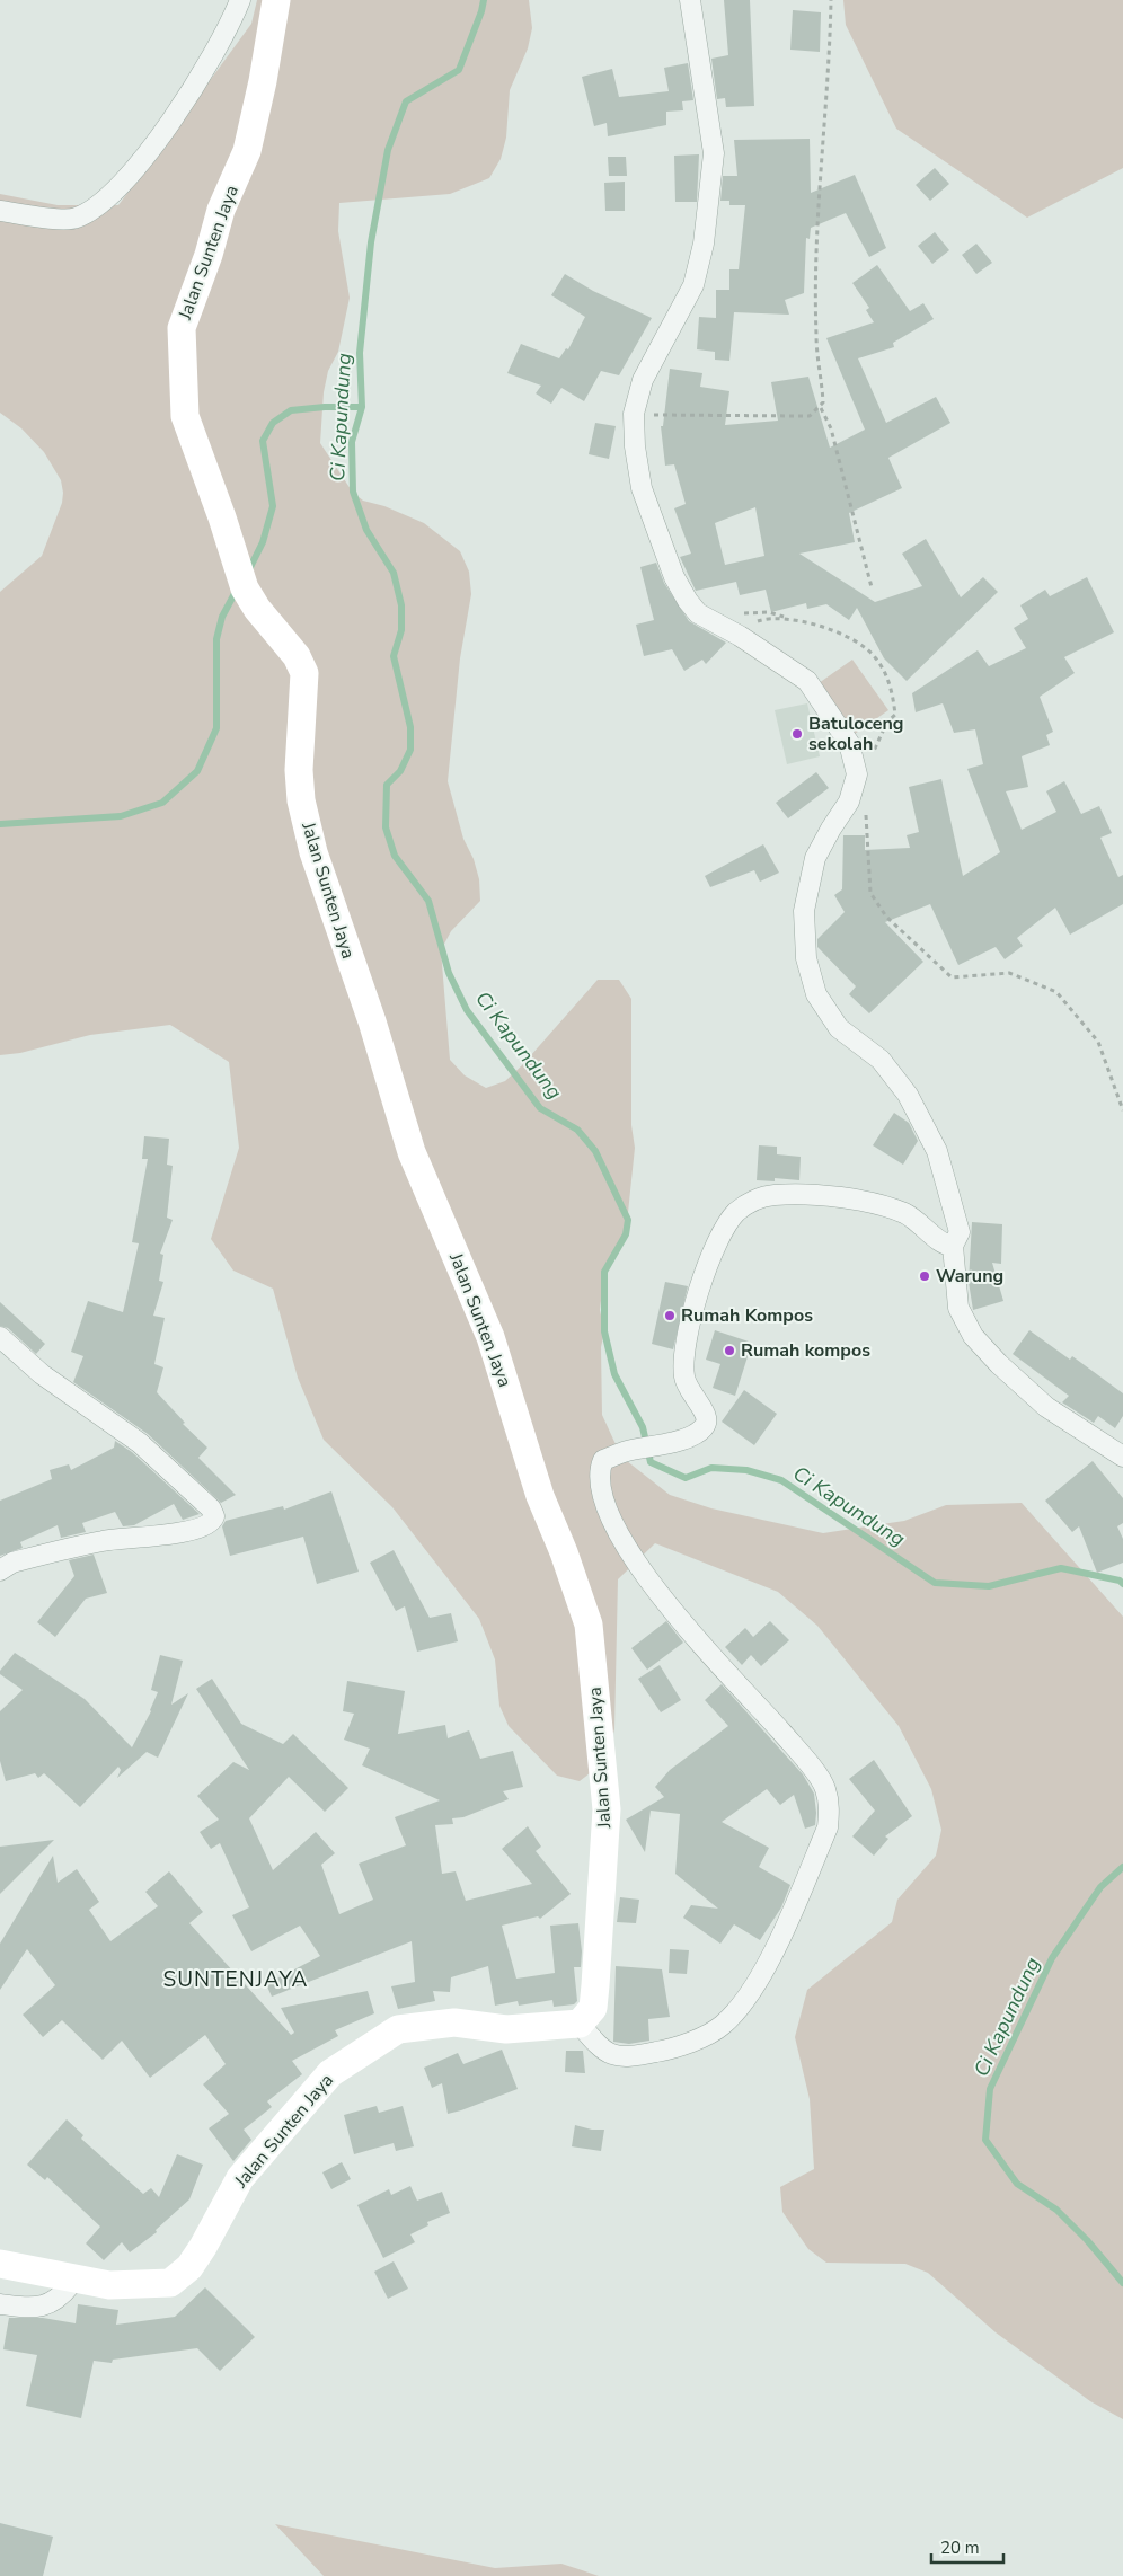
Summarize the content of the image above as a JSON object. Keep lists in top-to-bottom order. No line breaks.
{"streets":{"main road":["Jalan Sunten Jaya"]},"districts":["SUNTENJAYA"],"water":["Ci Kapundung"],"places":["Batuloceng sekolah","Warung","Rumah Kompos","Rumah kompos"],"scale_bar":"20 m"}
